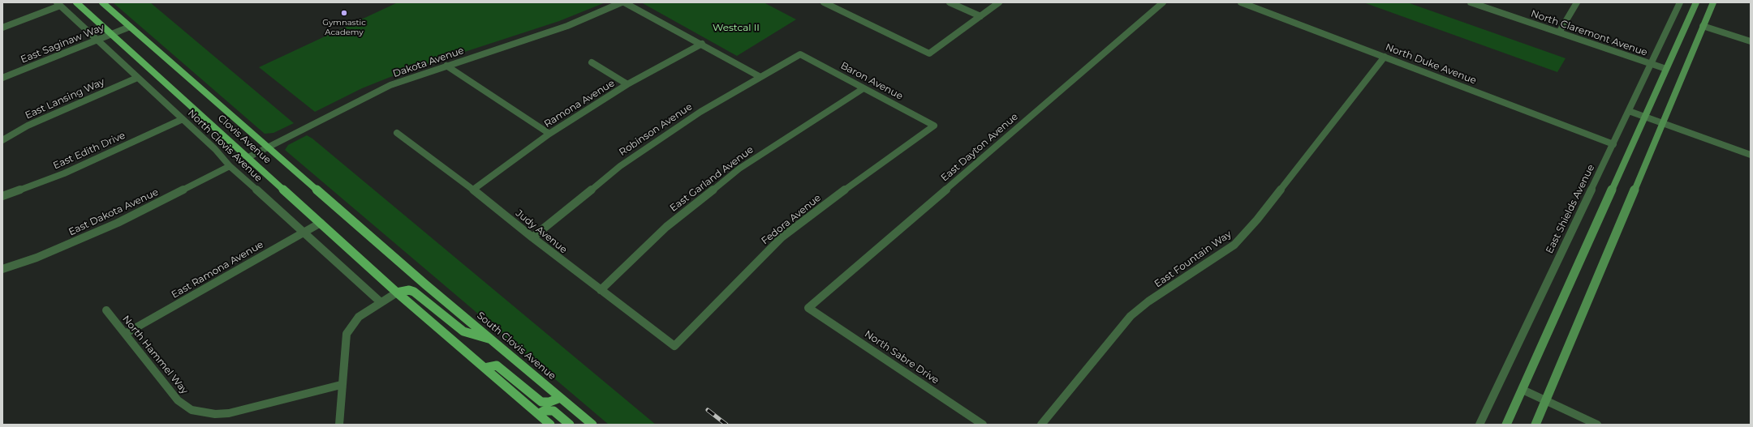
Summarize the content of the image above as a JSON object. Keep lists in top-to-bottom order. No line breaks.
{"streets":{"main road":["Clovis Avenue","South Clovis Avenue"],"street":["North Claremont Avenue","East Saginaw Way","Dakota Avenue","North Duke Avenue","Baron Avenue","East Lansing Way","Ramona Avenue","Robinson Avenue","North Clovis Avenue","East Dayton Avenue","East Edith Drive","East Garland Avenue","East Shields Avenue","East Dakota Avenue","Fedora Avenue","Judy Avenue","East Fountain Way","East Ramona Avenue","North Hammel Way","North Sabre Drive"]},"crossings":[["North Claremont Avenue","East Shields Avenue"],["East Saginaw Way","Clovis Avenue"],["East Saginaw Way","North Clovis Avenue"],["Dakota Avenue","Clovis Avenue"],["North Duke Avenue","East Shields Avenue"],["North Duke Avenue","East Fountain Way"],["Baron Avenue","Robinson Avenue"],["Baron Avenue","East Garland Avenue"],["Baron Avenue","Fedora Avenue"],["East Lansing Way","North Clovis Avenue"],["Ramona Avenue","Judy Avenue"],["Robinson Avenue","Judy Avenue"],["Clovis Avenue","East Ramona Avenue"],["Clovis Avenue","South Clovis Avenue"],["North Clovis Avenue","East Edith Drive"],["North Clovis Avenue","East Dakota Avenue"],["North Clovis Avenue","East Ramona Avenue"],["East Dayton Avenue","North Sabre Drive"],["East Garland Avenue","Judy Avenue"],["Fedora Avenue","Judy Avenue"],["East Ramona Avenue","North Hammel Way"]],"parks":["Westcal II"],"places":["Gymnastic Academy"]}
